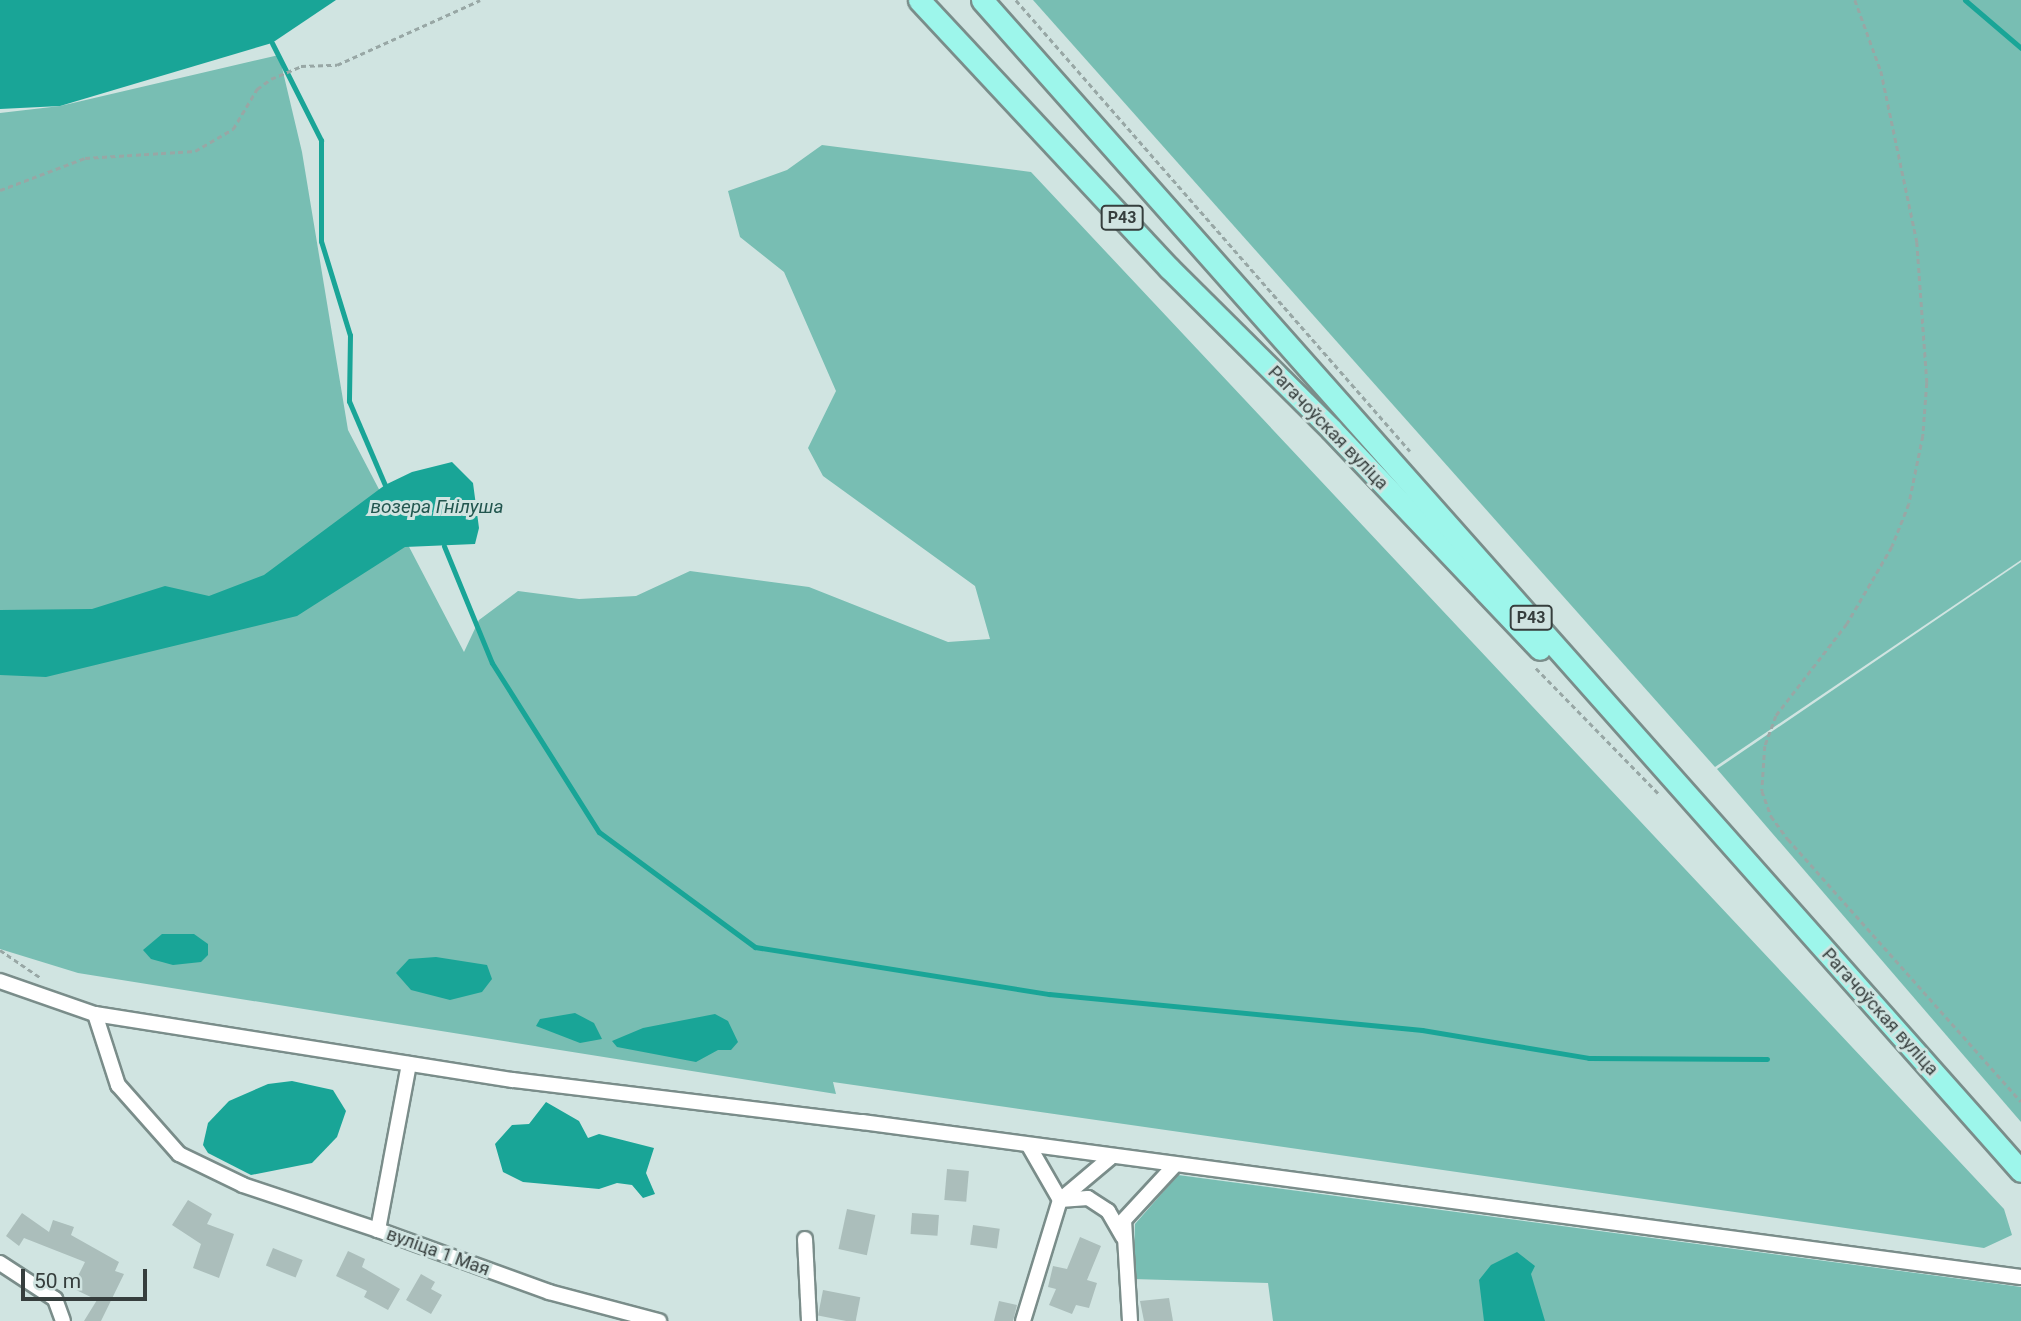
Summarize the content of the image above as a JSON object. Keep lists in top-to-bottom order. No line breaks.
{"streets":{"main road":["Р43","Рагачоўская вуліца"],"street":["вуліца 1 Мая"]},"water":["возера Гнілуша"],"scale_bar":"50 m"}
